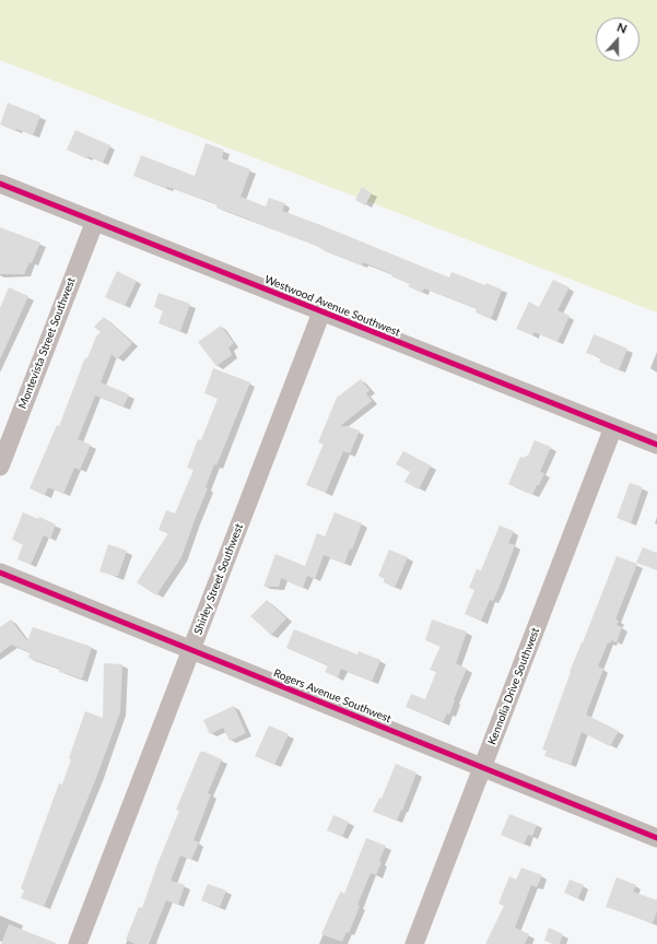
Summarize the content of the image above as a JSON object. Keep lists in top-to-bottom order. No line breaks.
{"streets":{"street":["Westwood Avenue Southwest","Montevista Street Southwest","Shirley Street Southwest","Kennolia Drive Southwest","Rogers Avenue Southwest"]},"crossings":[["Westwood Avenue Southwest","Montevista Street Southwest"],["Westwood Avenue Southwest","Shirley Street Southwest"],["Westwood Avenue Southwest","Kennolia Drive Southwest"],["Shirley Street Southwest","Rogers Avenue Southwest"],["Kennolia Drive Southwest","Rogers Avenue Southwest"]],"north":"top"}
